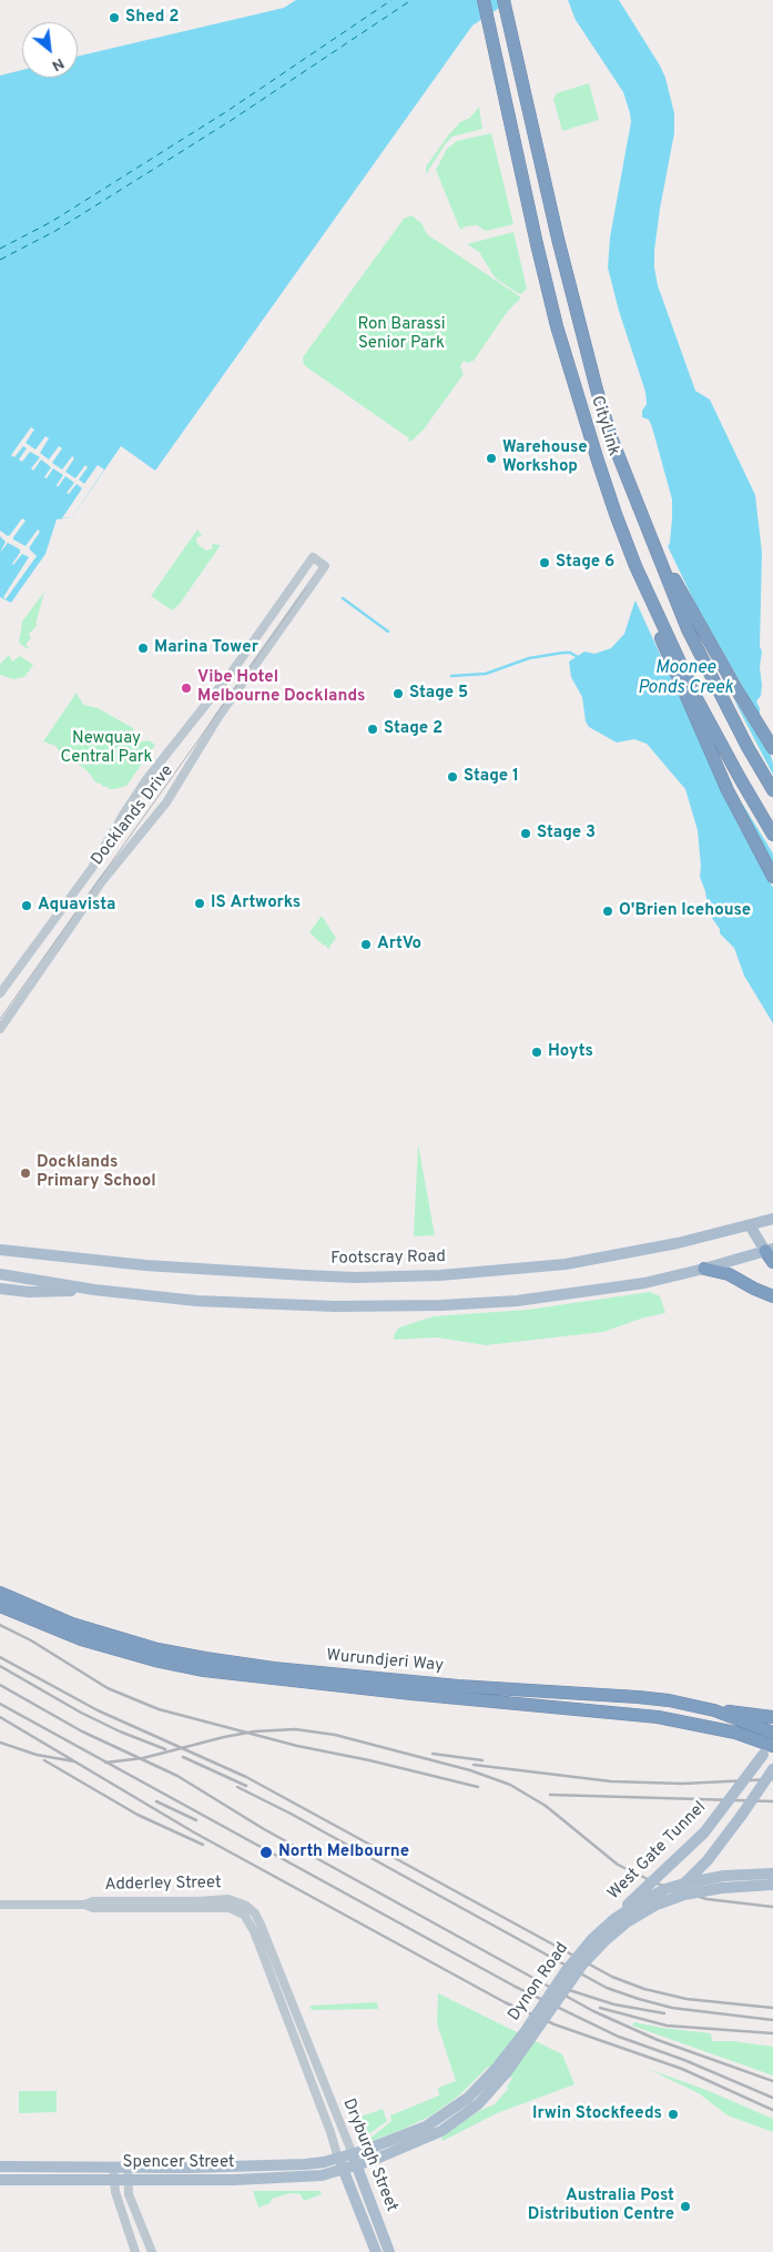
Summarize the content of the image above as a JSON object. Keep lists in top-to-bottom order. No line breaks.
{"streets":{"highway":["CityLink","Wurundjeri Way"],"main road":["Footscray Road","West Gate Tunnel","Dynon Road","Dryburgh Street","Spencer Street"],"street":["Docklands Drive","Adderley Street"]},"crossings":[["Wurundjeri Way","West Gate Tunnel"],["West Gate Tunnel","Dynon Road"],["Adderley Street","Dryburgh Street"],["Dynon Road","Dryburgh Street"],["Dynon Road","Spencer Street"],["Dryburgh Street","Spencer Street"]],"water":["Moonee Ponds Creek"],"parks":["Ron Barassi Senior Park","Newquay Central Park"],"places":["Shed 2","Warehouse Workshop","Stage 6","Marina Tower","Vibe Hotel Melbourne Docklands","Stage 5","Stage 2","Stage 1","Stage 3","IS Artworks","Aquavista","O'Brien Icehouse","ArtVo","Hoyts","Docklands Primary School","North Melbourne","Irwin Stockfeeds","Australia Post Distribution Centre"],"north":"bottom right"}
